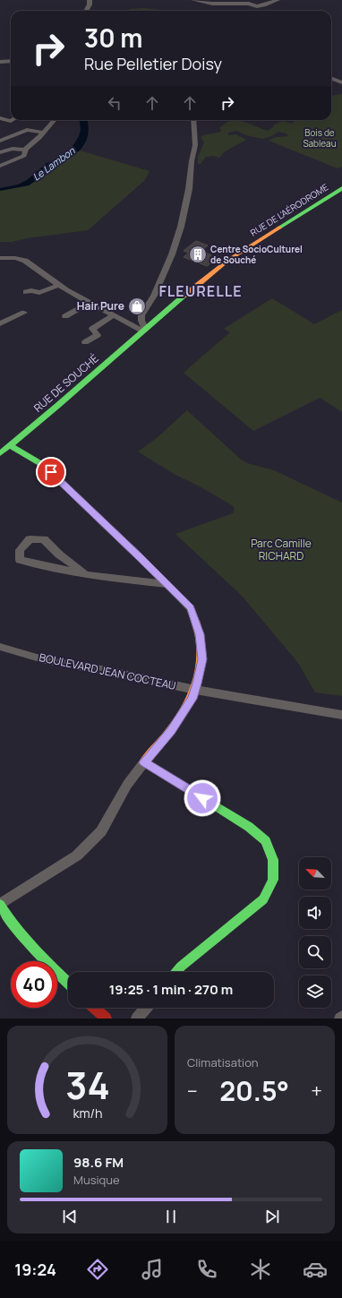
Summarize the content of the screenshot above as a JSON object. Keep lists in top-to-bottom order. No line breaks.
{"streets":{"street":["RUE DE L'AÉRODROME","RUE DE SOUCHÉ","BOULEVARD JEAN COCTEAU"]},"crossings":[["RUE DE L'AÉRODROME","RUE DE SOUCHÉ"]],"districts":["FLEURELLE"],"water":["Le Lambon"],"parks":["Bois de Sableau","Parc Camille RICHARD"],"places":{"building":["Centre SocioCulturel de Souché"],"shop":["Hair Pure"]},"north":"top left","page":{"turn":["30 m","Rue Pelletier Doisy"],"limit":"40","trip":"19:25 · 1 min · 270 m","tile":"Climatisation","heat":["−","20.5°","+"],"song":["98.6 FM","Musique"],"tabs":"19:24","gauge":["34","km/h"]}}
